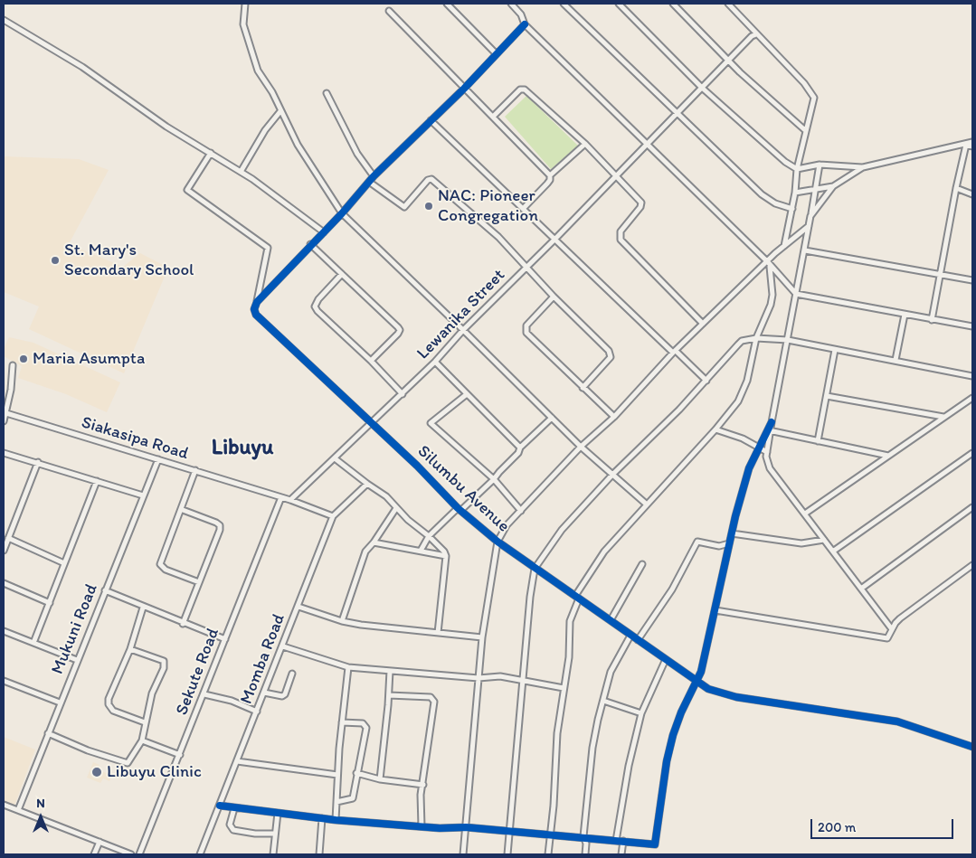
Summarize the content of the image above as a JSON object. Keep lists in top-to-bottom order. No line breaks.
{"streets":{"street":["Lewanika Street","Siakasipa Road","Silumbu Avenue","Mukuni Road","Momba Road","Sekute Road"]},"crossings":[["Lewanika Street","Siakasipa Road"],["Lewanika Street","Silumbu Avenue"],["Siakasipa Road","Mukuni Road"],["Siakasipa Road","Momba Road"],["Siakasipa Road","Sekute Road"]],"districts":["Libuyu"],"places":["NAC: Pioneer Congregation","St. Mary's Secondary School","Maria Asumpta","Libuyu Clinic"],"scale_bar":"200 m","north":"top"}
